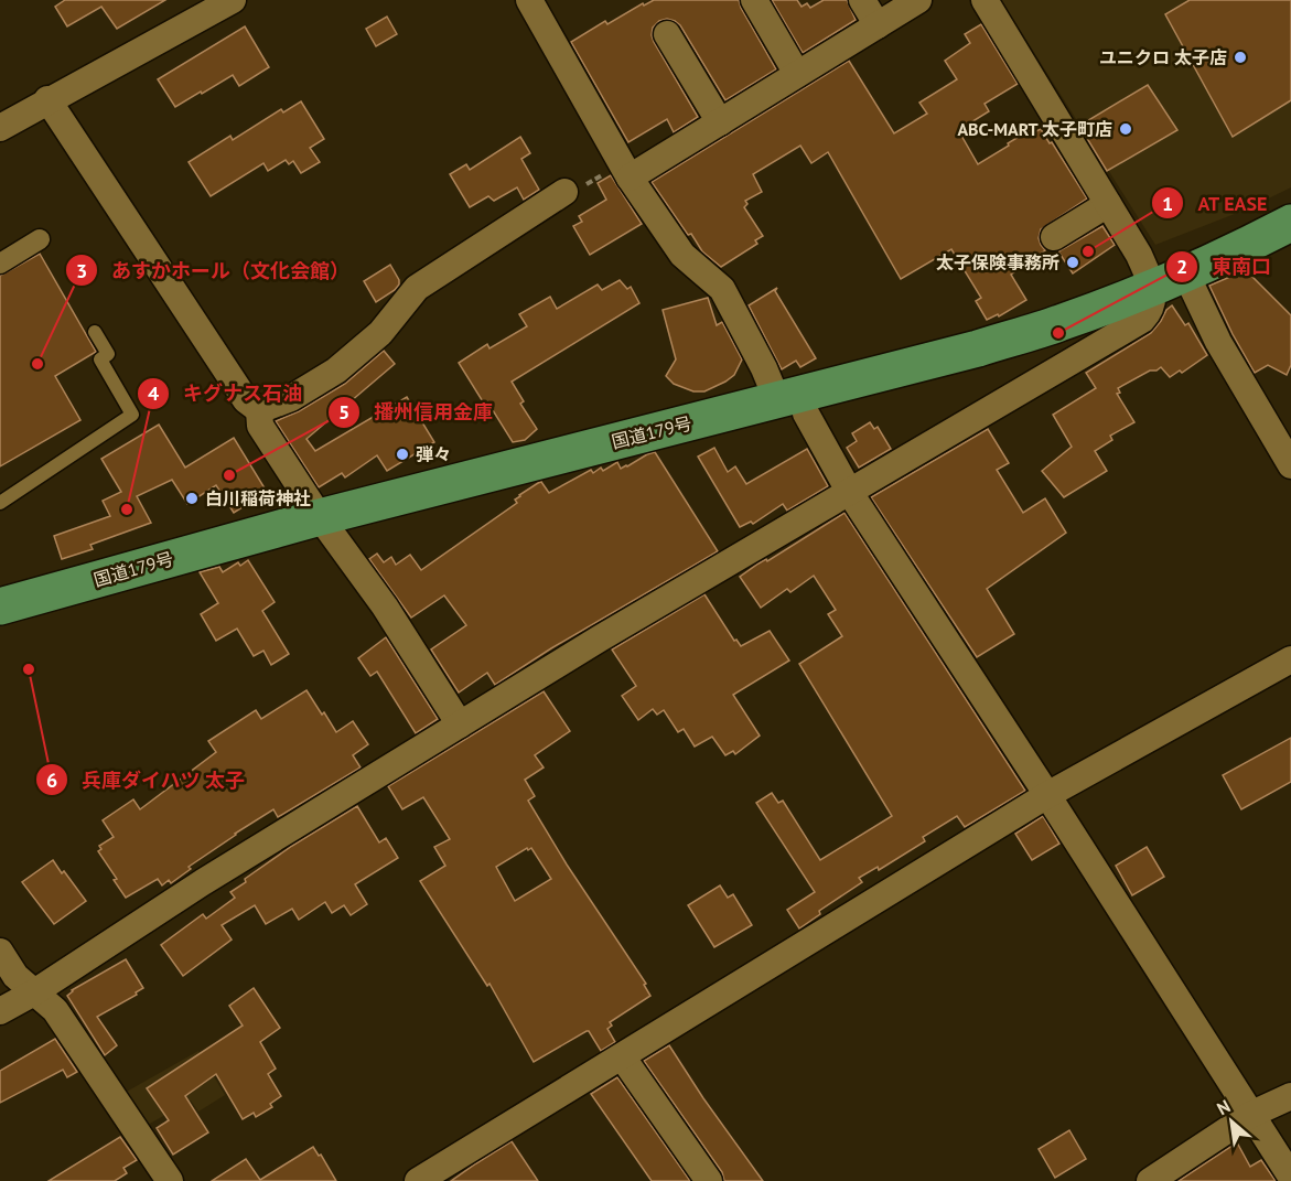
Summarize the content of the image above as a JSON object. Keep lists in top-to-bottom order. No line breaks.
{"streets":{"highway":["国道179号"]},"places":["ユニクロ 太子店","ABC-MART 太子町店","AT EASE","太子保険事務所","東南口","あすかホール（文化会館）","弾々","播州信用金庫","白川稲荷神社","キグナス石油","兵庫ダイハツ 太子"],"north":"top left"}
